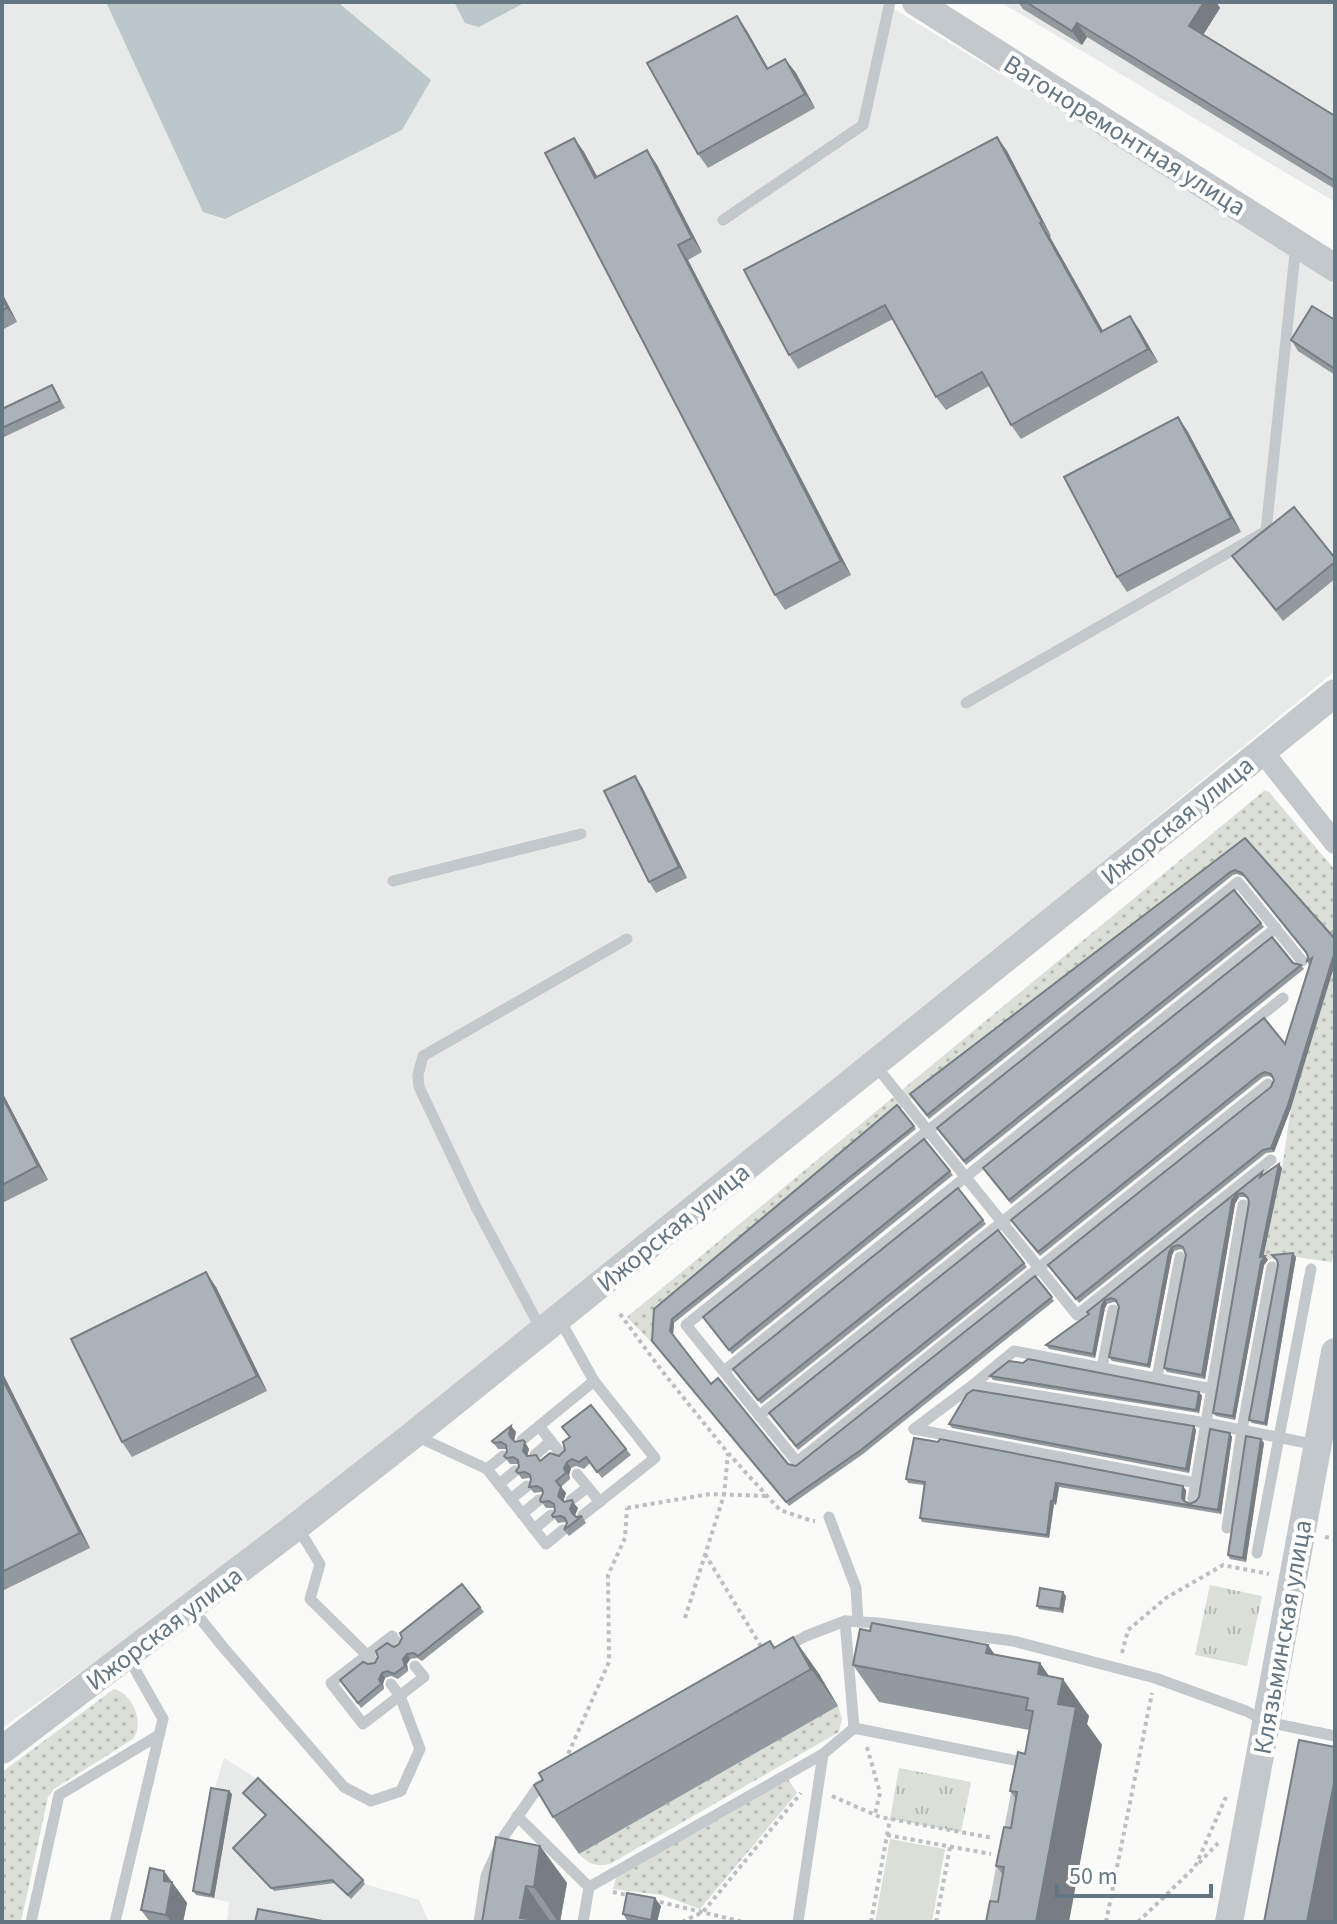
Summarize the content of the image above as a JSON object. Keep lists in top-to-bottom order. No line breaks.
{"streets":{"street":["Вагоноремонтная улица","Ижорская улица","Клязьминская улица"]},"scale_bar":"50 m"}
